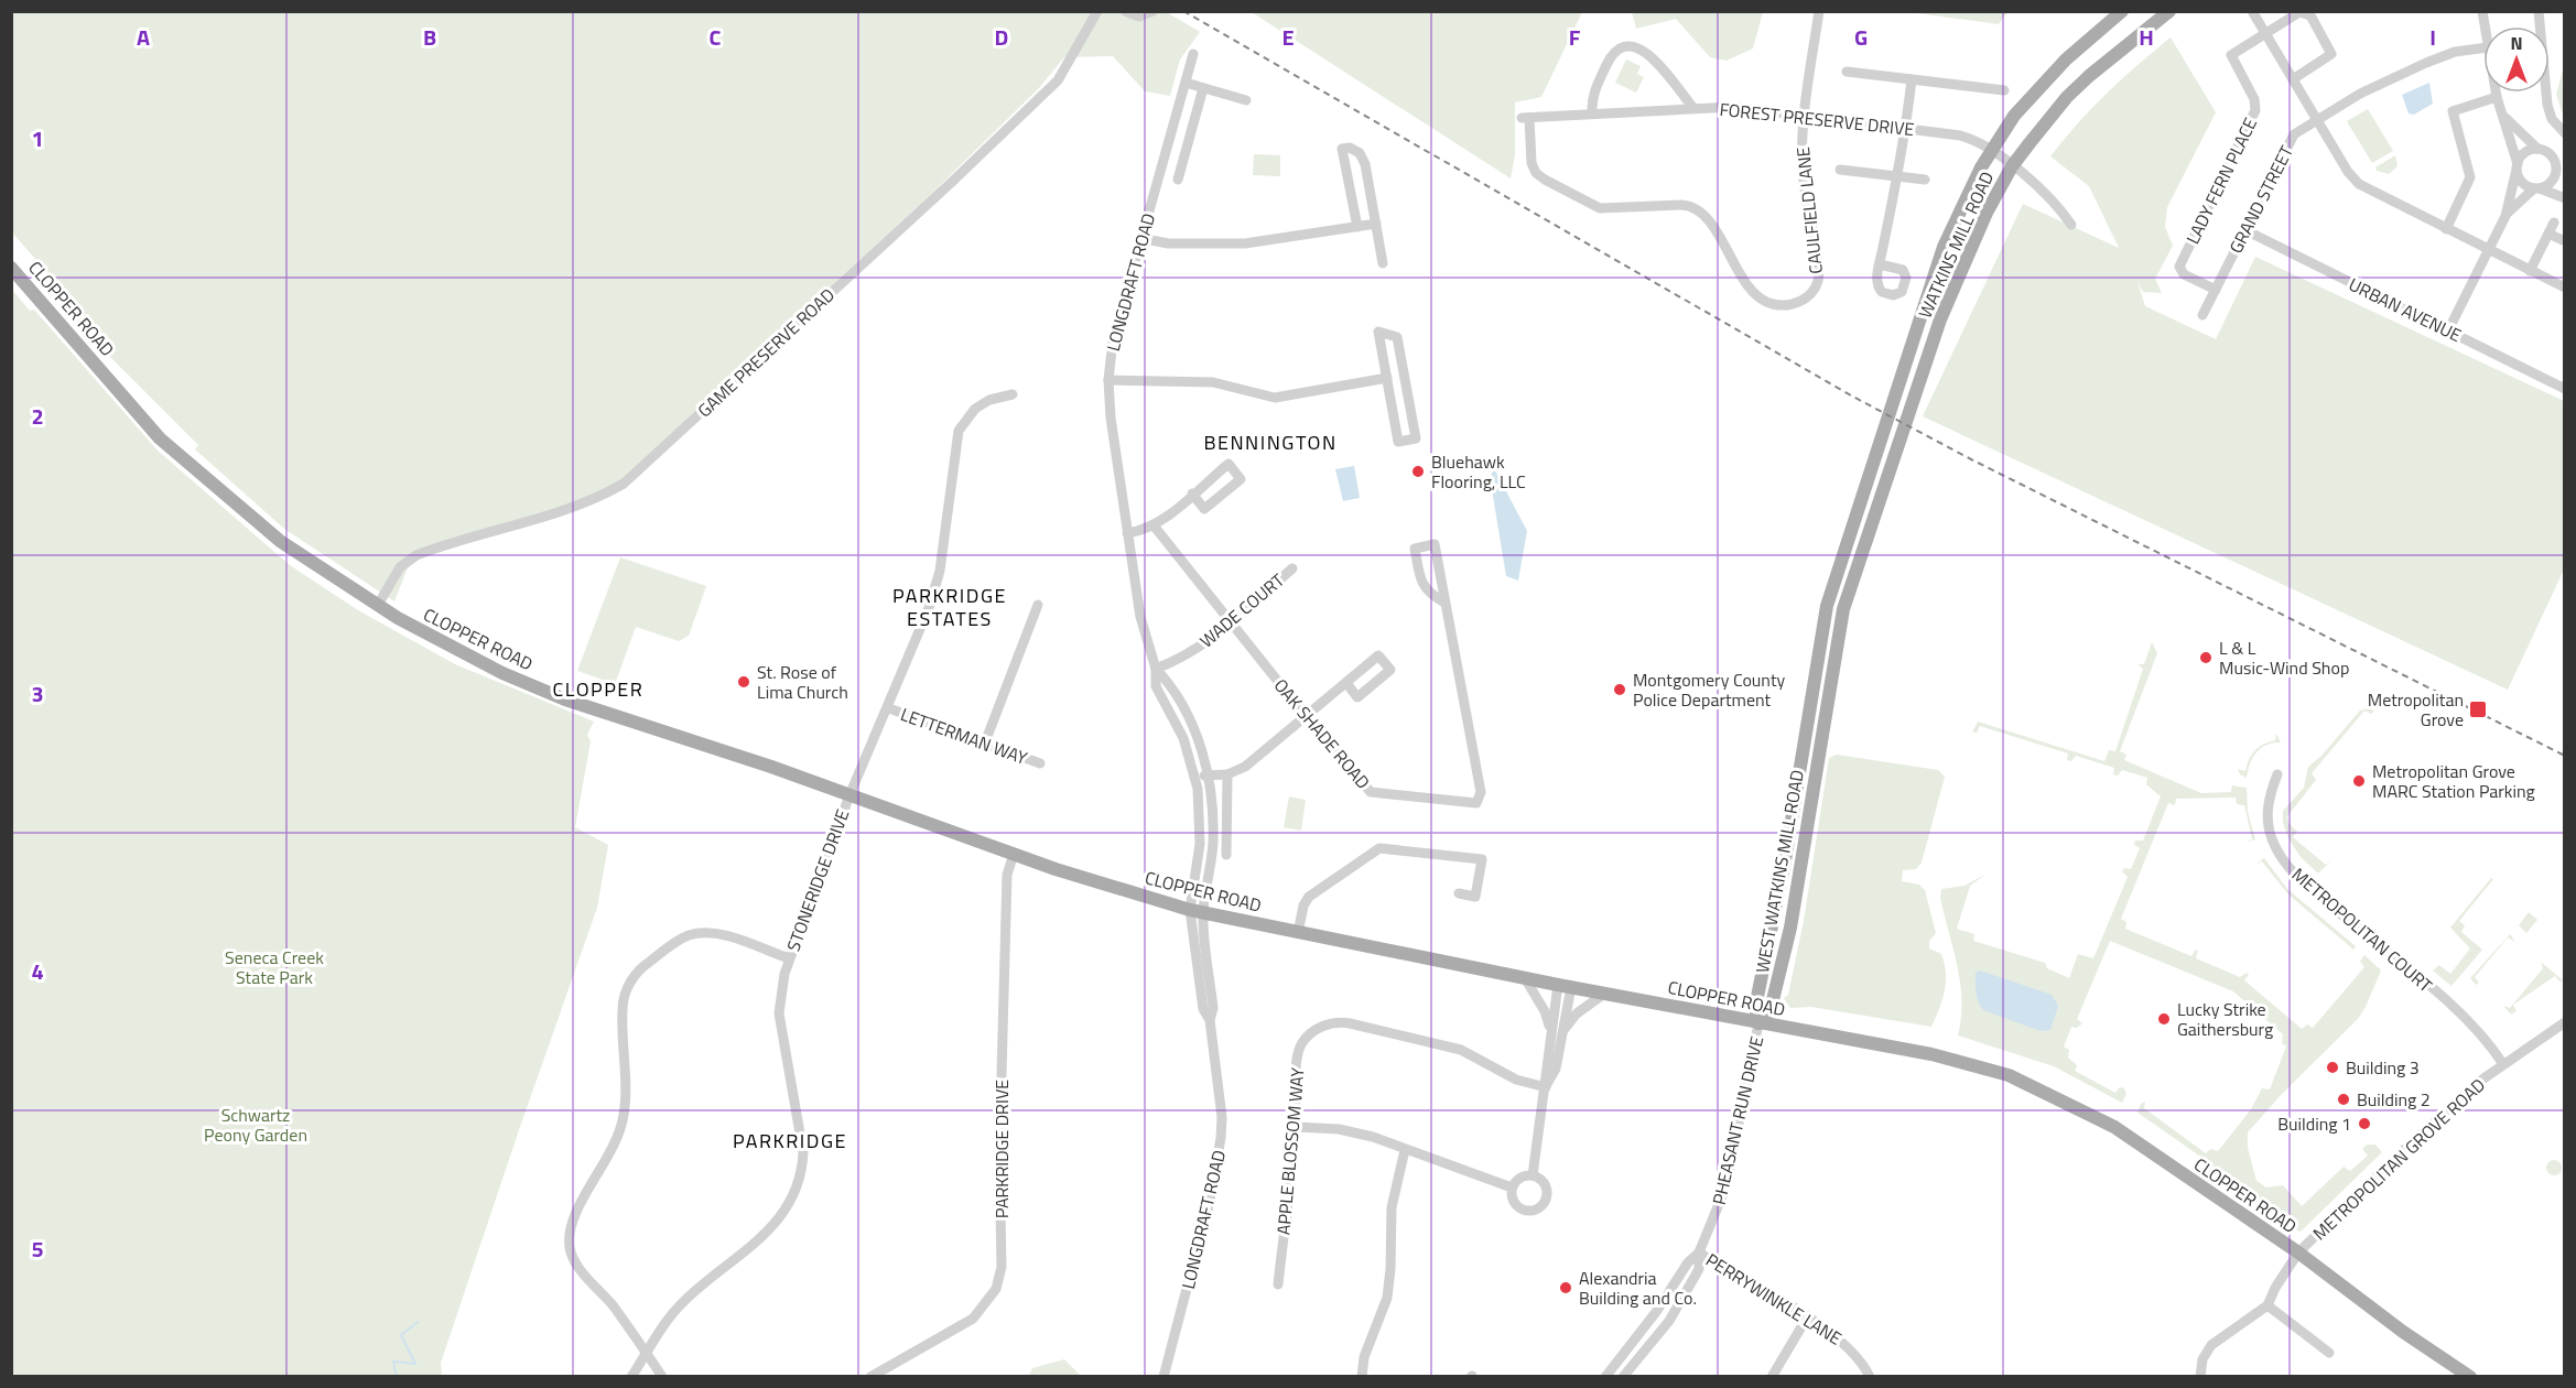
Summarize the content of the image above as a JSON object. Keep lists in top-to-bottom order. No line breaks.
{"streets":{"main road":["WATKINS MILL ROAD","CLOPPER ROAD","WEST WATKINS MILL ROAD"],"street":["FOREST PRESERVE DRIVE","LADY FERN PLACE","GRAND STREET","CAULFIELD LANE","LONGDRAFT ROAD","URBAN AVENUE","GAME PRESERVE ROAD","WADE COURT","OAK SHADE ROAD","LETTERMAN WAY","STONERIDGE DRIVE","METROPOLITAN COURT","PHEASANT RUN DRIVE","PARKRIDGE DRIVE","APPLE BLOSSOM WAY","METROPOLITAN GROVE ROAD","PERRYWINKLE LANE"]},"crossings":[["FOREST PRESERVE DRIVE","CAULFIELD LANE"],["FOREST PRESERVE DRIVE","WATKINS MILL ROAD"],["LADY FERN PLACE","GRAND STREET"],["GRAND STREET","URBAN AVENUE"],["WATKINS MILL ROAD","WEST WATKINS MILL ROAD"],["LONGDRAFT ROAD","CLOPPER ROAD"],["LONGDRAFT ROAD","WADE COURT"],["CLOPPER ROAD","GAME PRESERVE ROAD"],["CLOPPER ROAD","WEST WATKINS MILL ROAD"],["CLOPPER ROAD","STONERIDGE DRIVE"],["CLOPPER ROAD","PHEASANT RUN DRIVE"],["CLOPPER ROAD","PARKRIDGE DRIVE"],["CLOPPER ROAD","METROPOLITAN GROVE ROAD"],["WADE COURT","OAK SHADE ROAD"],["LETTERMAN WAY","STONERIDGE DRIVE"],["WEST WATKINS MILL ROAD","PHEASANT RUN DRIVE"],["METROPOLITAN COURT","METROPOLITAN GROVE ROAD"],["PHEASANT RUN DRIVE","PERRYWINKLE LANE"]],"districts":["BENNINGTON","PARKRIDGE ESTATES","CLOPPER","PARKRIDGE"],"parks":["Seneca Creek State Park","Schwartz Peony Garden"],"places":{"other":["Bluehawk Flooring, LLC","L & L Music-Wind Shop","St. Rose of Lima Church","Montgomery County Police Department","Metropolitan Grove MARC Station Parking","Lucky Strike Gaithersburg","Building 3","Building 2","Building 1","Alexandria Building and Co."],"transit":["Metropolitan Grove"]},"north":"top","grid":{"columns":["A","B","C","D","E","F","G","H","I"],"rows":["1","2","3","4","5"]}}
